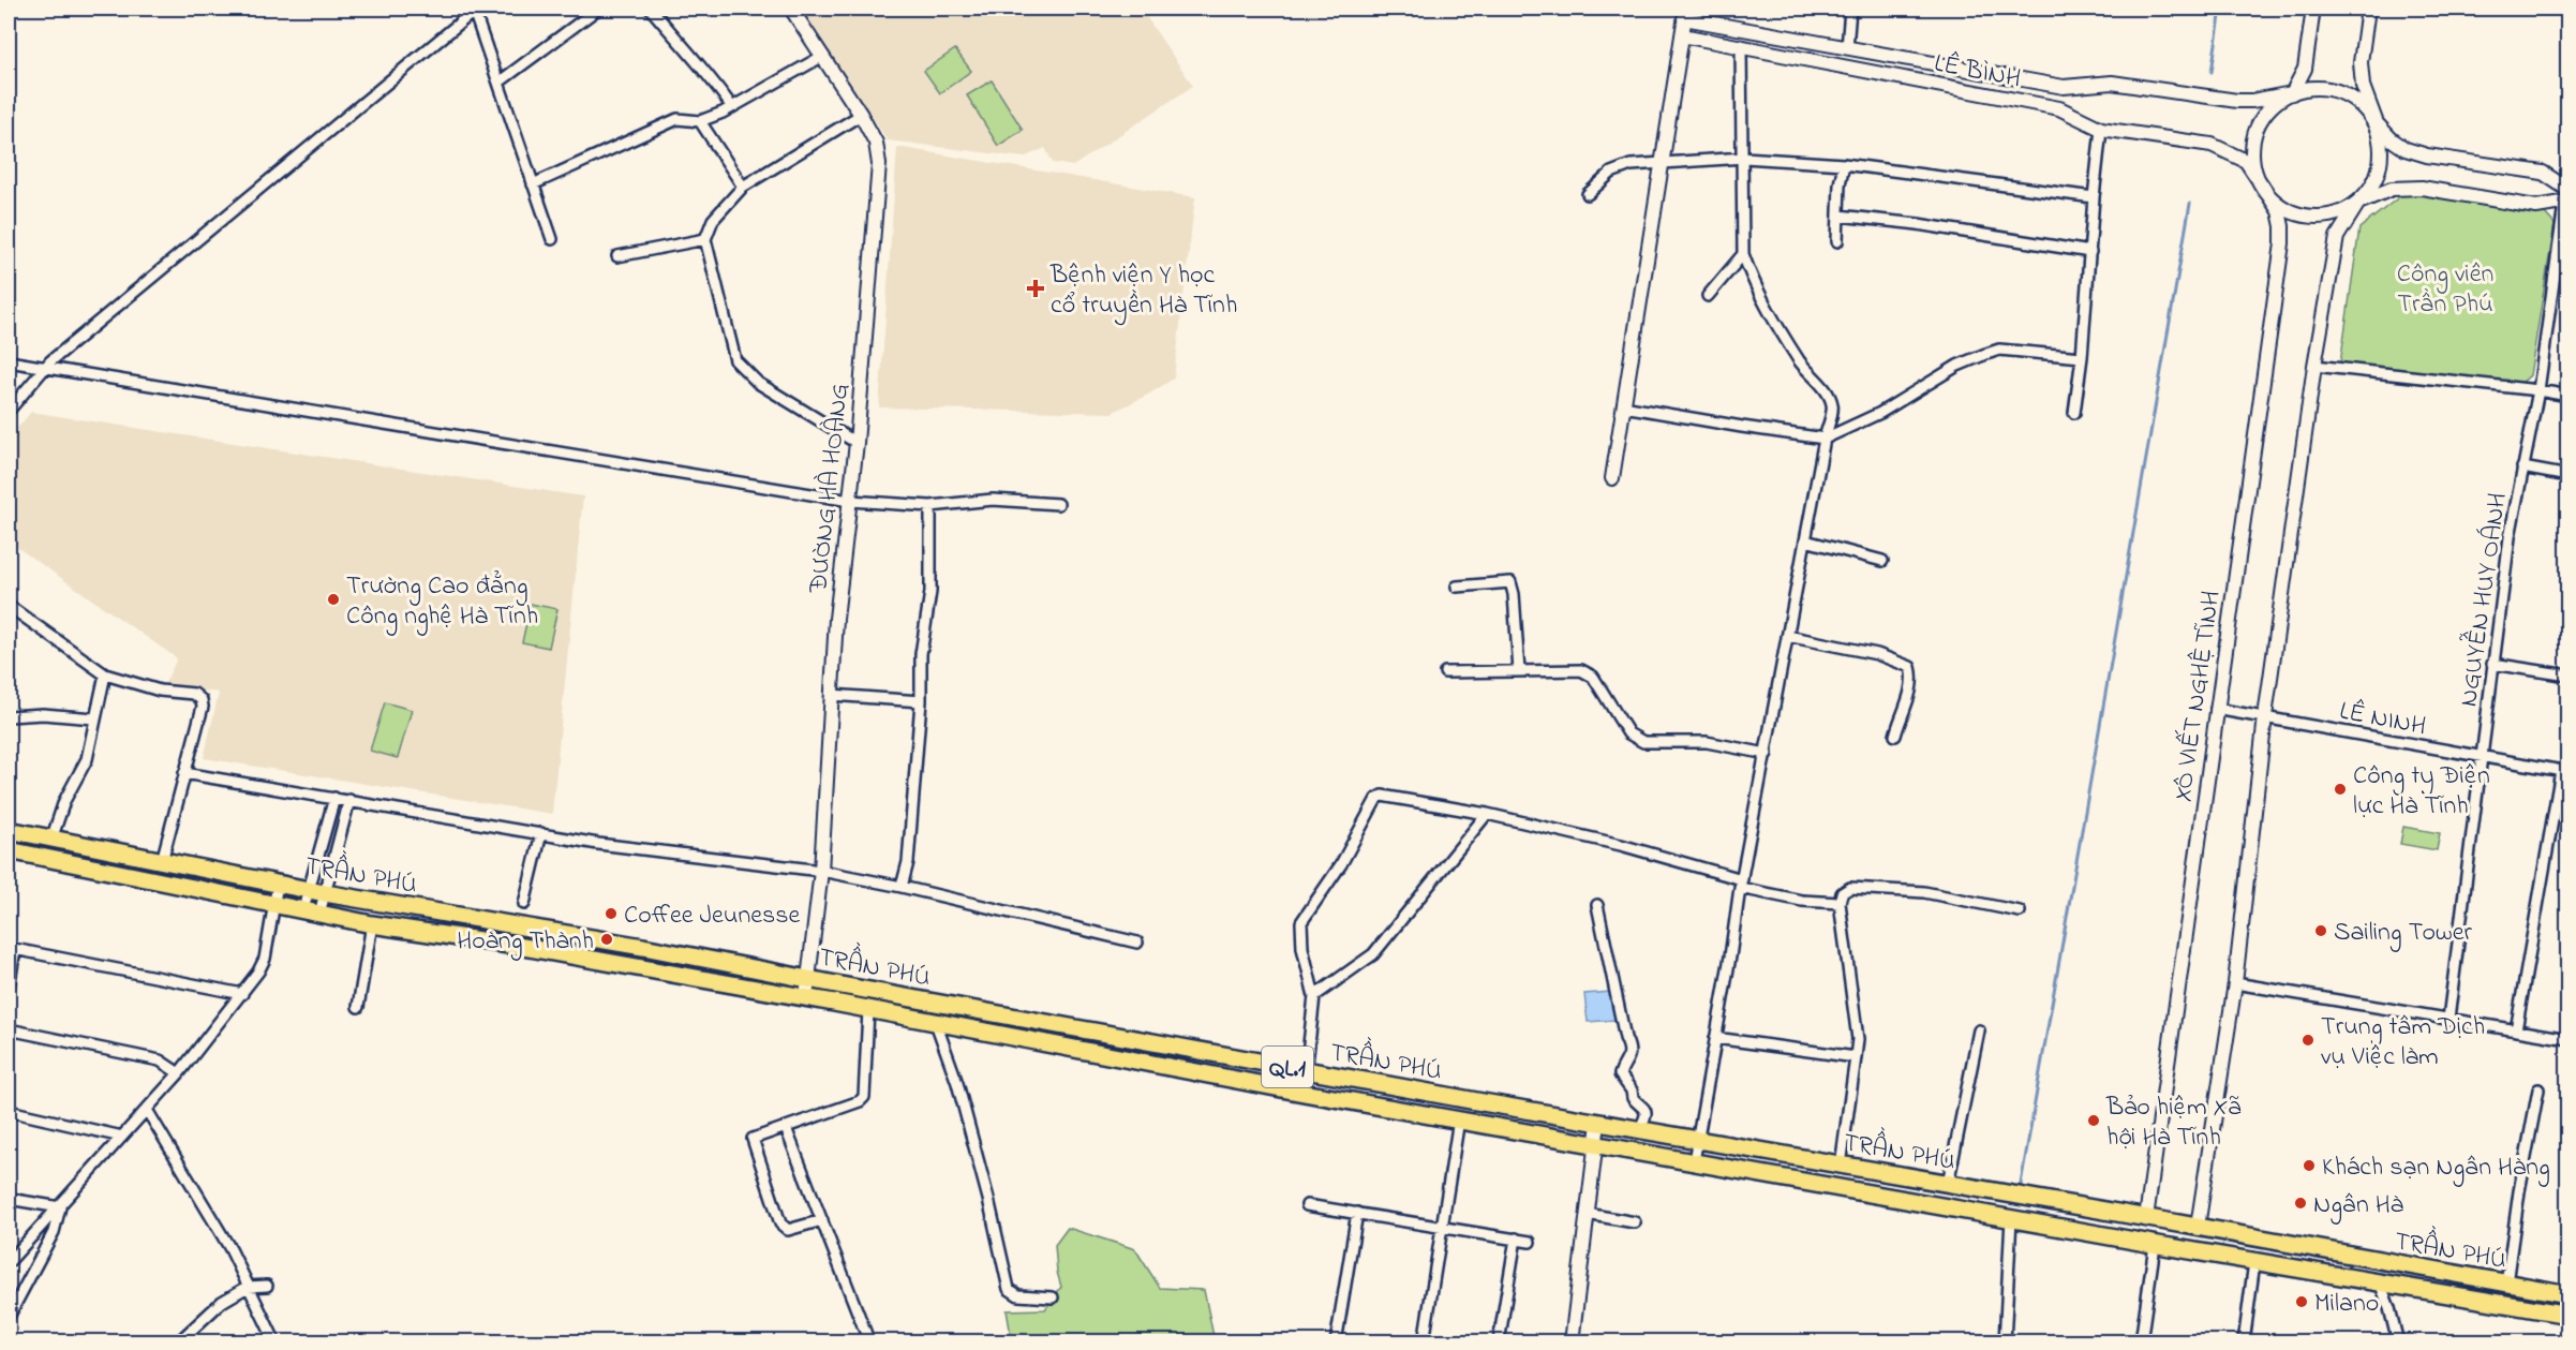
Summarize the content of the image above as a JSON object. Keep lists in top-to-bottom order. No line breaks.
{"streets":{"main road":["TRẦN PHÚ","QL.1"],"street":["LÊ BÌNH","ĐƯỜNG HÀ HOÀNG","NGUYỄN HUY OÁNH","XÔ VIẾT NGHỆ TĨNH","LÊ NINH"]},"crossings":[["LÊ BÌNH","XÔ VIẾT NGHỆ TĨNH"],["ĐƯỜNG HÀ HOÀNG","TRẦN PHÚ"],["NGUYỄN HUY OÁNH","LÊ NINH"],["XÔ VIẾT NGHỆ TĨNH","LÊ NINH"],["XÔ VIẾT NGHỆ TĨNH","TRẦN PHÚ"]],"parks":["Công viên Trần Phú"],"places":{"health":["Bệnh viện Y học cổ truyền Hà Tĩnh"],"other":["Trường Cao đẳng Công nghệ Hà Tĩnh","Công ty Điện lực Hà Tĩnh","Coffee Jeunesse","Sailing Tower","Hoàng Thành","Trung tâm Dịch vụ Việc làm","Bảo hiệm Xã hội Hà Tĩnh","Khách sạn Ngân Hàng","Ngân Hà","Milano"]}}
